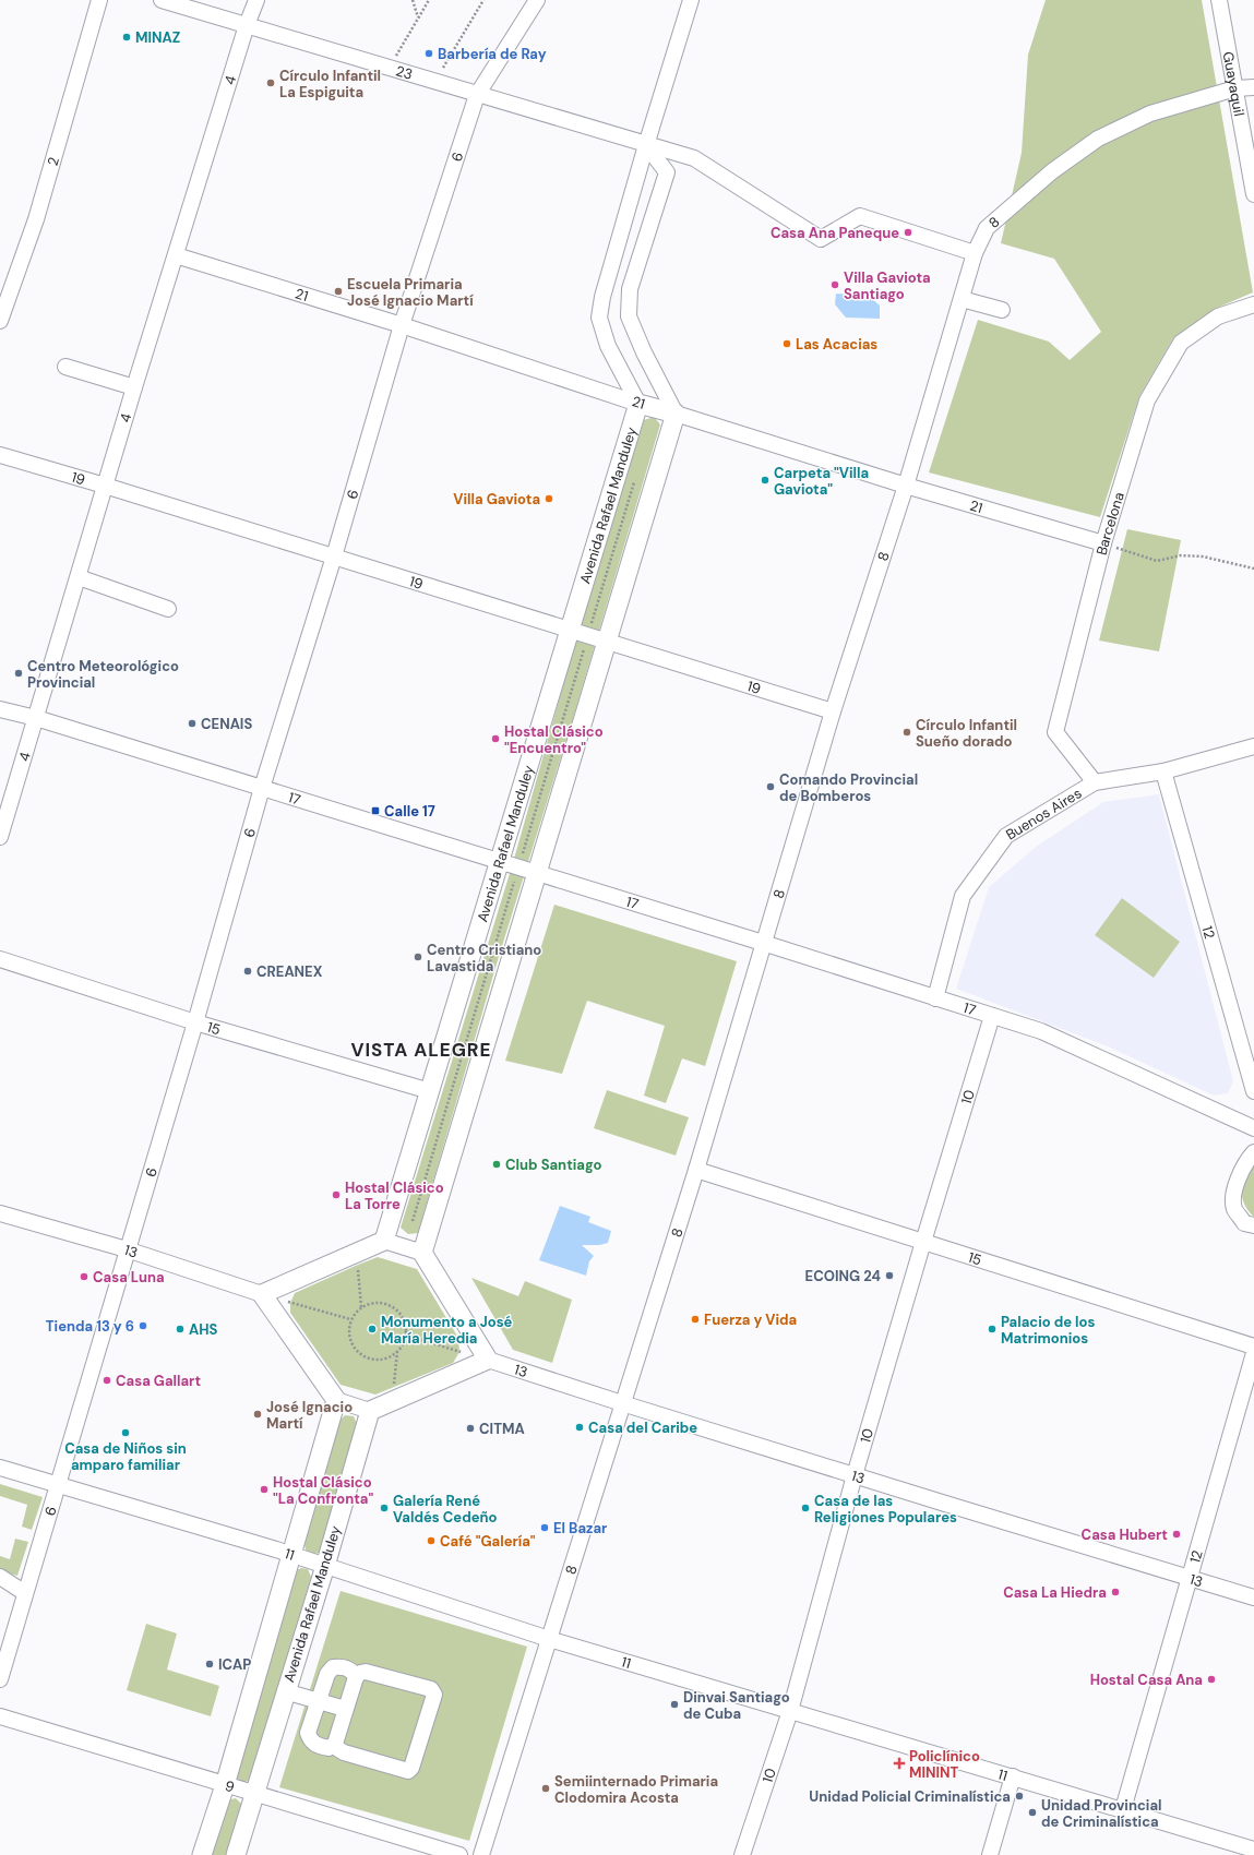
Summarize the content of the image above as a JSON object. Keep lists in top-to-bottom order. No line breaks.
{"streets":{"main road":["21","Avenida Rafael Manduley"],"street":["23","4","Guayaquil","6","2","8","19","Barcelona","17","Buenos Aires","12","15","10","13","11","9"]},"crossings":[["23","4"],["23","6"],["23","8"],["4","21"],["4","19"],["4","17"],["Guayaquil","8"],["6","21"],["6","19"],["6","17"],["6","15"],["6","13"],["6","11"],["8","21"],["8","19"],["8","17"],["8","15"],["8","13"],["8","11"],["21","Avenida Rafael Manduley"],["21","Barcelona"],["19","Avenida Rafael Manduley"],["Avenida Rafael Manduley","17"],["Avenida Rafael Manduley","15"],["Avenida Rafael Manduley","11"],["Avenida Rafael Manduley","9"],["Barcelona","Buenos Aires"],["17","Buenos Aires"],["17","10"],["Buenos Aires","12"],["12","13"],["12","11"],["15","10"],["10","13"],["10","11"]],"districts":["VISTA ALEGRE"],"places":{"other":["MINAZ","Barbería de Ray","Círculo Infantil La Espiguita","Casa Ana Paneque","Villa Gaviota Santiago","Escuela Primaria José Ignacio Martí","Las Acacias","Carpeta \"Villa Gaviota\"","Villa Gaviota","Centro Meteorológico Provincial","CENAIS","Círculo Infantil Sueño dorado","Hostal Clásico \"Encuentro\"","Comando Provincial de Bomberos","Centro Cristiano Lavastida","CREANEX","Club Santiago","Hostal Clásico La Torre","ECOING 24","Casa Luna","Fuerza y Vida","Tienda 13 y 6","AHS","Monumento a José María Heredia","Palacio de los Matrimonios","Casa Gallart","José Ignacio Martí","Casa del Caribe","CITMA","Casa de Niños sin amparo familiar","Hostal Clásico \"La Confronta\"","Galería René Valdés Cedeño","Casa de las Religiones Populares","El Bazar","Casa Hubert","Café \"Galería\"","Casa La Hiedra","ICAP","Hostal Casa Ana","Dinvai Santiago de Cuba","Semiinternado Primaria Clodomira Acosta","Unidad Policial Criminalística","Unidad Provincial de Criminalística"],"transit":["Calle 17"],"health":["Policlínico MININT"]}}
